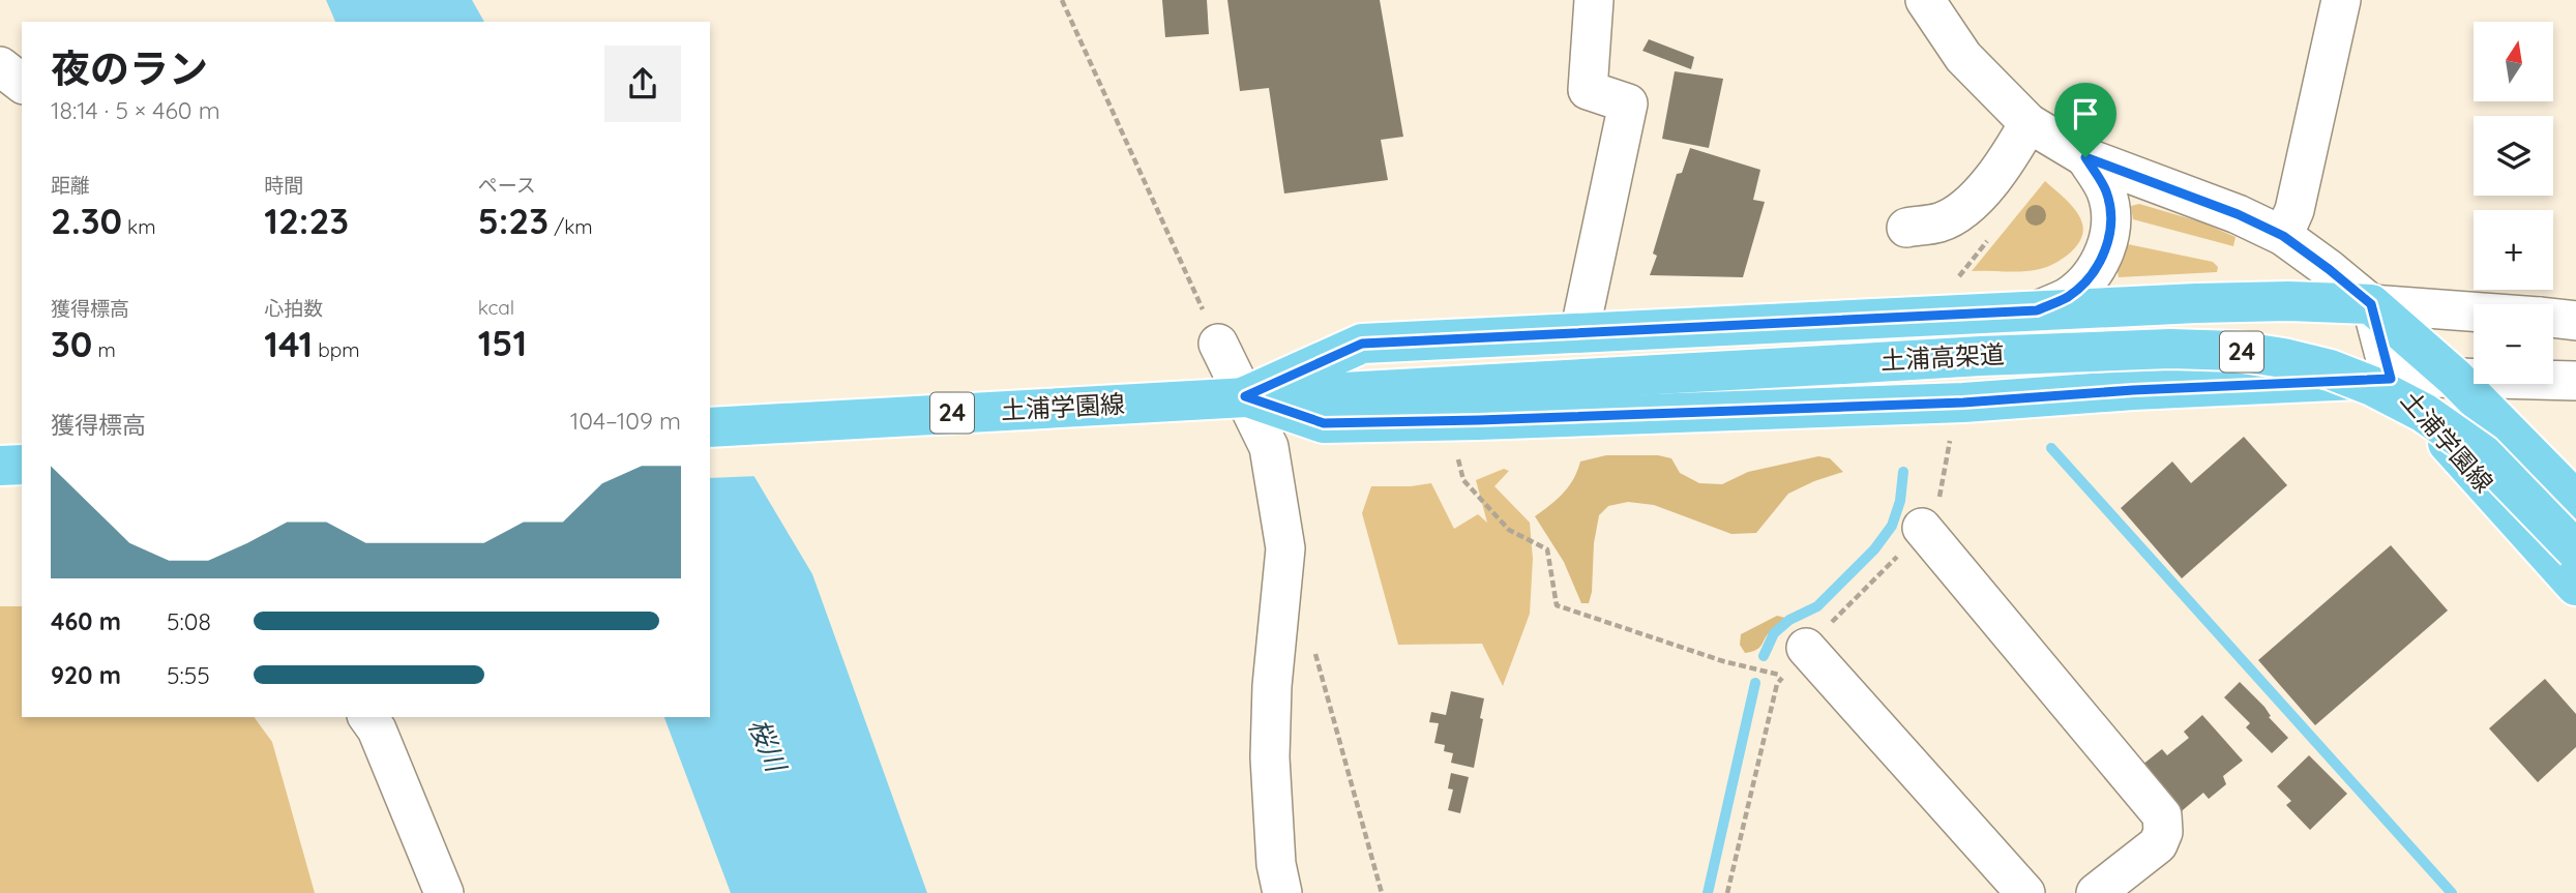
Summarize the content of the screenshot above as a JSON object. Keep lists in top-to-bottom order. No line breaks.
{"streets":{"main road":["24","土浦高架道","土浦学園線"]},"crossings":[["土浦高架道","土浦学園線"]],"water":["桜川"],"north":"top","page":{"map_buttons":["+","−"],"heading":["夜のラン","18:14 · 5 × 460 m"],"stats":[["距離","2.30 km"],["時間","12:23"],["ペース","5:23 /km"],["獲得標高","30 m"],["心拍数","141 bpm"],["kcal","151"]],"chart":["獲得標高","104–109 m"],"list":[{"name":"460 m","note":"5:08"},{"name":"920 m","note":"5:55"}]}}
